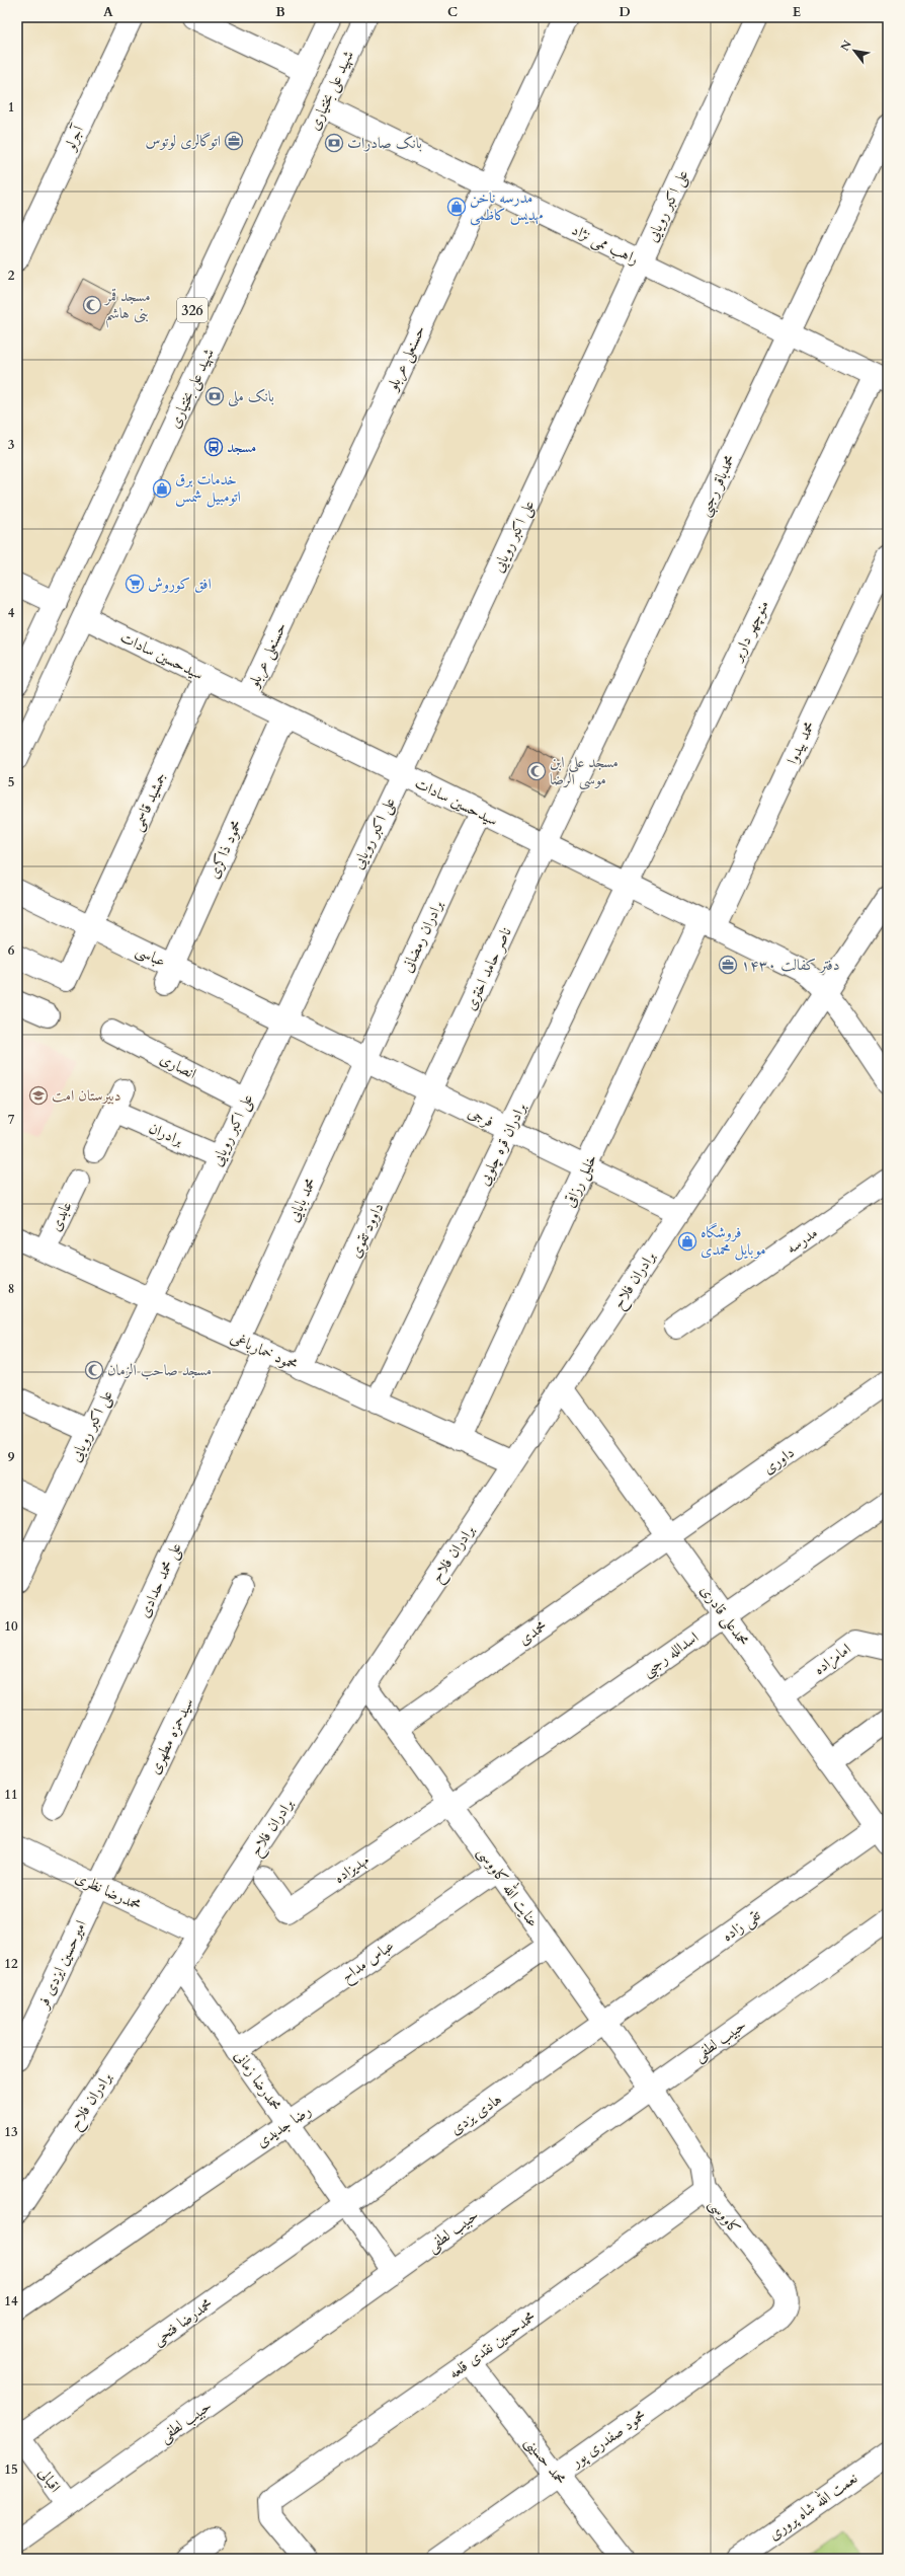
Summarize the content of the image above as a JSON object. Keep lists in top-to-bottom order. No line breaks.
{"streets":{"street":["شهید علی بختیاری","آجرلو","علی اکبر رویایی","راهب ممی نژاد","326","حسنعلی عربلو","محمدباقر رجبی","منوچهر داربر","سیدحسین سادات","محمد بیدوا","جمشید قاسمی","محمود ذاکری","برادران رمضانی","عباسی","ناصر حامد اختری","انصاری","فرجی","برادران","برادران قره چلویی","خلیل رزاقی","محمد بابایی","عابدی","داوود تقوی","مدرسه","برادران فلاح","محمود خمارباغی","داوری","علی محمد حدادی","محمدعلی قادری","محمدی","اسدالله رجبی","امامزاده","سیدحمزه مطهری","مهدیزاده","عنایت‌ الله کاووسی","محمدرضا نظری","تقی زاده","عباس مداح","امیرحسین ایزدی فر","حبیب لطفی","محمدرضا زمانی","هادی یزدی","رضا جدیدی","کاووسی","محمدرضا فتحی","محمدحسین نقدی قلعه","محمود صفدری پور","محمد حسینی","اقبالی","نعمت الله شاه پروری"]},"crossings":[["شهید علی بختیاری","راهب ممی نژاد"],["شهید علی بختیاری","سیدحسین سادات"],["علی اکبر رویایی","راهب ممی نژاد"],["علی اکبر رویایی","سیدحسین سادات"],["علی اکبر رویایی","عباسی"],["علی اکبر رویایی","انصاری"],["علی اکبر رویایی","فرجی"],["علی اکبر رویایی","برادران"],["علی اکبر رویایی","محمود خمارباغی"],["راهب ممی نژاد","حسنعلی عربلو"],["راهب ممی نژاد","محمدباقر رجبی"],["راهب ممی نژاد","منوچهر داربر"],["حسنعلی عربلو","سیدحسین سادات"],["محمدباقر رجبی","سیدحسین سادات"],["محمدباقر رجبی","ناصر حامد اختری"],["منوچهر داربر","سیدحسین سادات"],["منوچهر داربر","برادران قره چلویی"],["سیدحسین سادات","محمد بیدوا"],["سیدحسین سادات","جمشید قاسمی"],["سیدحسین سادات","محمود ذاکری"],["سیدحسین سادات","برادران رمضانی"],["سیدحسین سادات","ناصر حامد اختری"],["سیدحسین سادات","برادران قره چلویی"],["سیدحسین سادات","خلیل رزاقی"],["سیدحسین سادات","برادران فلاح"],["محمد بیدوا","خلیل رزاقی"],["جمشید قاسمی","عباسی"],["محمود ذاکری","عباسی"],["برادران رمضانی","فرجی"],["برادران رمضانی","محمد بابایی"],["عباسی","فرجی"],["ناصر حامد اختری","فرجی"],["ناصر حامد اختری","داوود تقوی"],["فرجی","برادران قره چلویی"],["فرجی","خلیل رزاقی"],["فرجی","محمد بابایی"],["فرجی","داوود تقوی"],["فرجی","برادران فلاح"],["برادران قره چلویی","محمود خمارباغی"],["خلیل رزاقی","محمود خمارباغی"],["محمد بابایی","محمود خمارباغی"],["عابدی","محمود خمارباغی"],["داوود تقوی","محمود خمارباغی"],["برادران فلاح","محمود خمارباغی"],["برادران فلاح","محمدعلی قادری"],["برادران فلاح","عنایت‌ الله کاووسی"],["برادران فلاح","محمدرضا نظری"],["برادران فلاح","محمدرضا زمانی"],["محمود خمارباغی","علی محمد حدادی"],["داوری","محمدعلی قادری"],["داوری","محمدی"],["محمدعلی قادری","محمدی"],["محمدعلی قادری","اسدالله رجبی"],["محمدعلی قادری","امامزاده"],["محمدعلی قادری","تقی زاده"],["محمدی","عنایت‌ الله کاووسی"],["اسدالله رجبی","مهدیزاده"],["اسدالله رجبی","عنایت‌ الله کاووسی"],["سیدحمزه مطهری","محمدرضا نظری"],["سیدحمزه مطهری","امیرحسین ایزدی فر"],["مهدیزاده","عنایت‌ الله کاووسی"],["عنایت‌ الله کاووسی","تقی زاده"],["عنایت‌ الله کاووسی","عباس مداح"],["عنایت‌ الله کاووسی","حبیب لطفی"],["عنایت‌ الله کاووسی","هادی یزدی"],["عنایت‌ الله کاووسی","رضا جدیدی"],["عنایت‌ الله کاووسی","کاووسی"],["محمدرضا نظری","امیرحسین ایزدی فر"],["تقی زاده","هادی یزدی"],["عباس مداح","محمدرضا زمانی"],["حبیب لطفی","محمدرضا زمانی"],["حبیب لطفی","کاووسی"],["حبیب لطفی","اقبالی"],["محمدرضا زمانی","هادی یزدی"],["محمدرضا زمانی","رضا جدیدی"],["محمدرضا زمانی","محمدرضا فتحی"],["هادی یزدی","محمدرضا فتحی"],["کاووسی","محمدحسین نقدی قلعه"],["کاووسی","محمود صفدری پور"],["محمدرضا فتحی","اقبالی"],["محمدحسین نقدی قلعه","محمد حسینی"],["محمود صفدری پور","محمد حسینی"]],"places":{"office":["اتوگالری لوتوس","دفتر کفالت ۱۴۳۰"],"bank":["بانک صادرات","بانک ملی"],"shop":["مدرسه ناخن مهدیس کاظمی","خدمات برق اتومبیل شمس","فروشگاه موبایل محمدی"],"mosque":["مسجد قمر بنی هاشم","مسجد علی ابن موسی الرضا","مسجد صاحب الزمان"],"bus stop":["مسجد"],"supermarket":["افق کوروش"],"school or university":["دبیرستان امت"]},"north":"top left","grid":{"columns":["A","B","C","D","E"],"rows":["1","2","3","4","5","6","7","8","9","10","11","12","13","14","15"]}}
